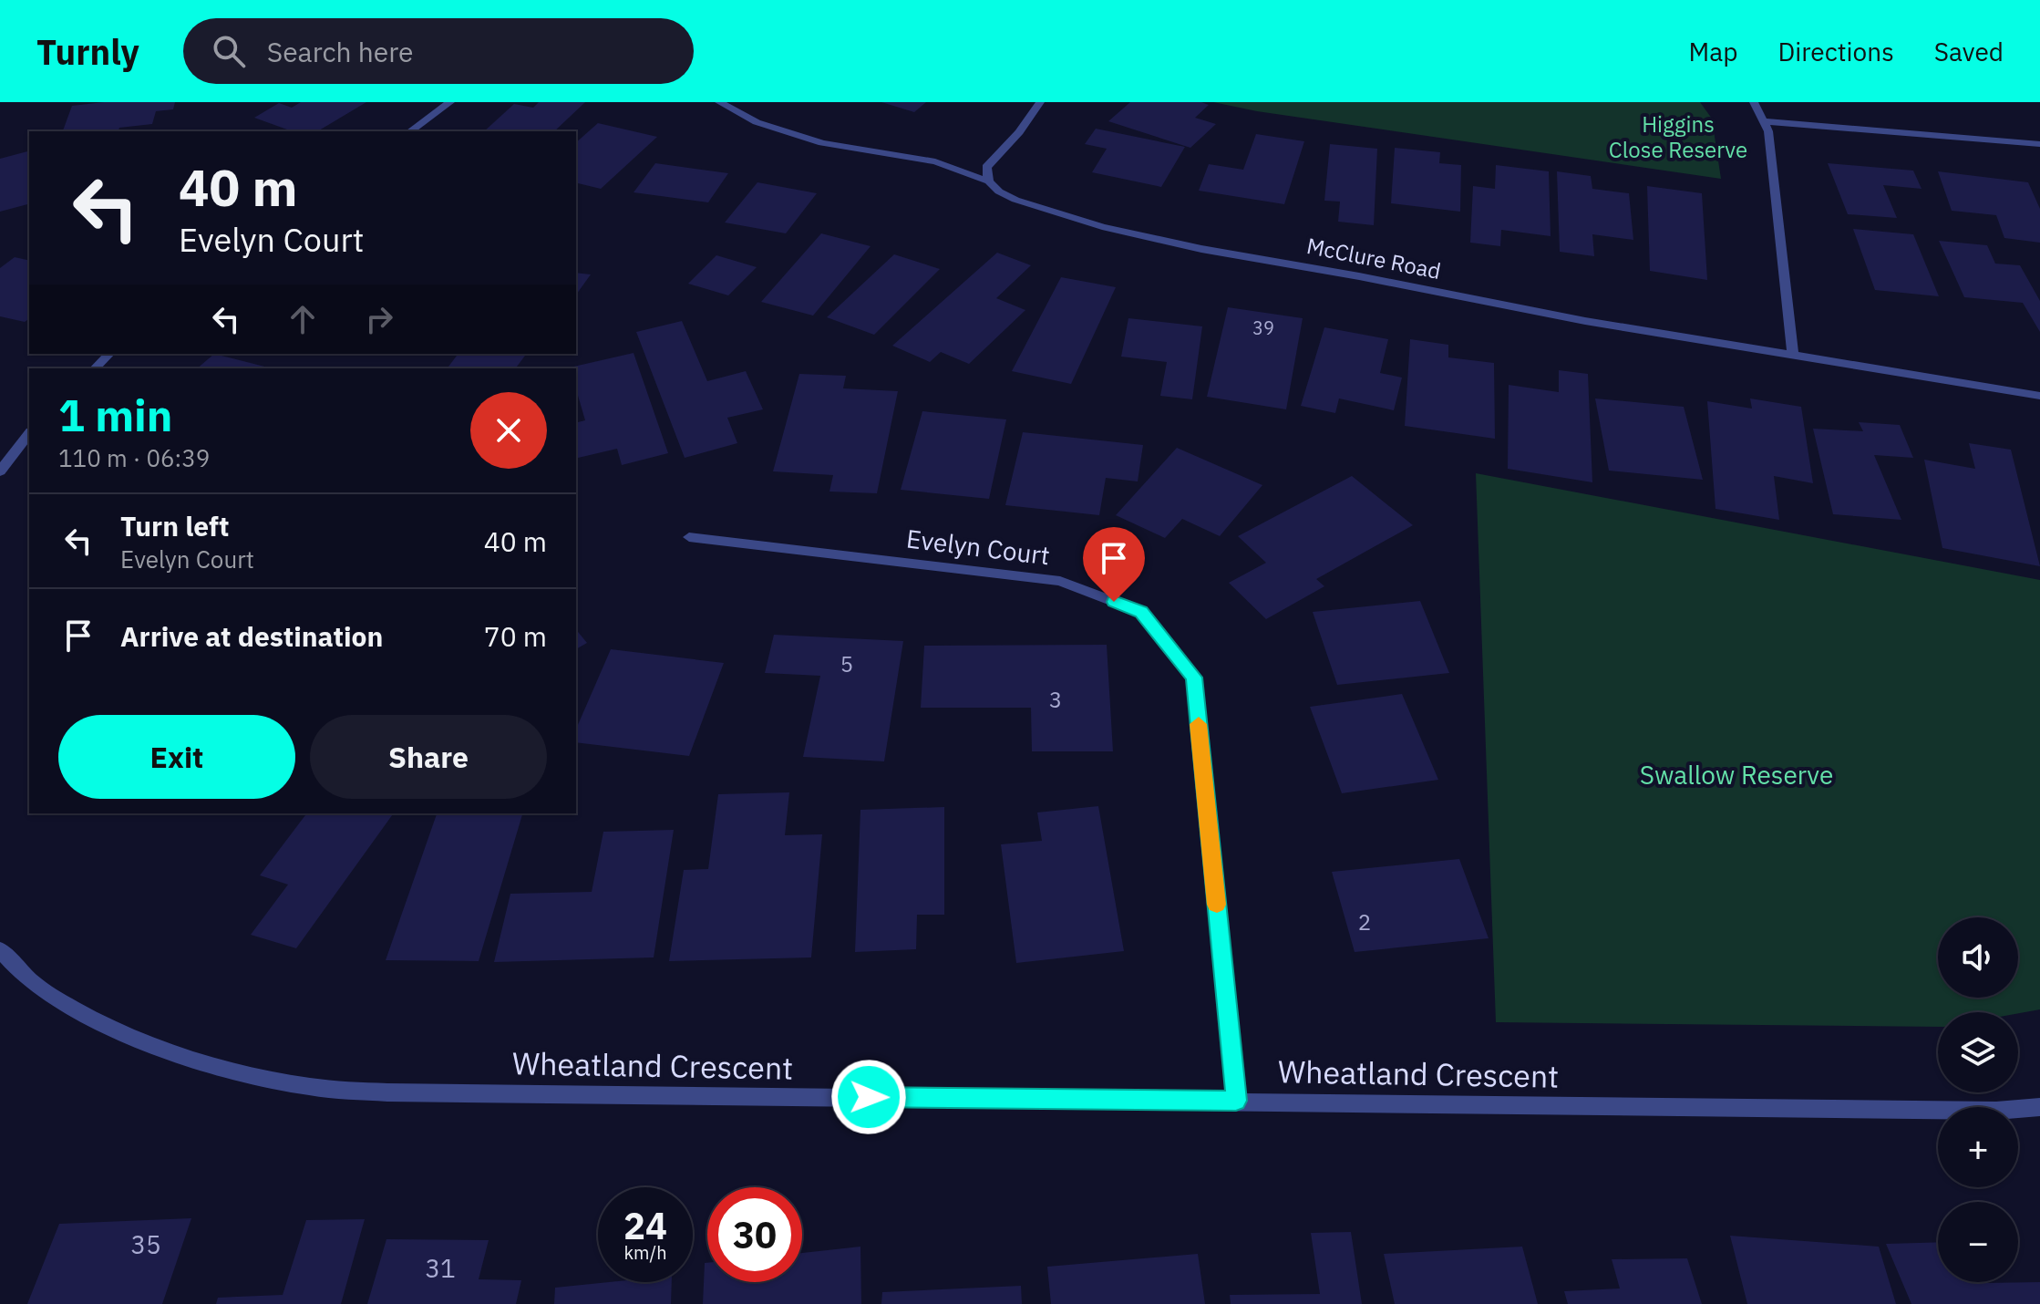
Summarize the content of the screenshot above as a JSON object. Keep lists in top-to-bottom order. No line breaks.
{"streets":{"street":["McClure Road","Evelyn Court","Wheatland Crescent"]},"crossings":[["Evelyn Court","Wheatland Crescent"]],"parks":["Higgins Close Reserve","Swallow Reserve"],"house_numbers":["39","5","3","2","35","31"],"page":{"header":"Turnly","search":"Search here","nav":["Map","Directions","Saved"],"turn":["40 m","Evelyn Court"],"heading":["1 min","110 m · 06:39"],"list":[{"name":"Turn left","note":"Evelyn Court","value":"40 m"},{"name":"Arrive at destination","value":"70 m"}],"buttons":["Exit","Share"],"map_buttons":["+","−"],"speed":"24 km/h","limit":"30"}}
